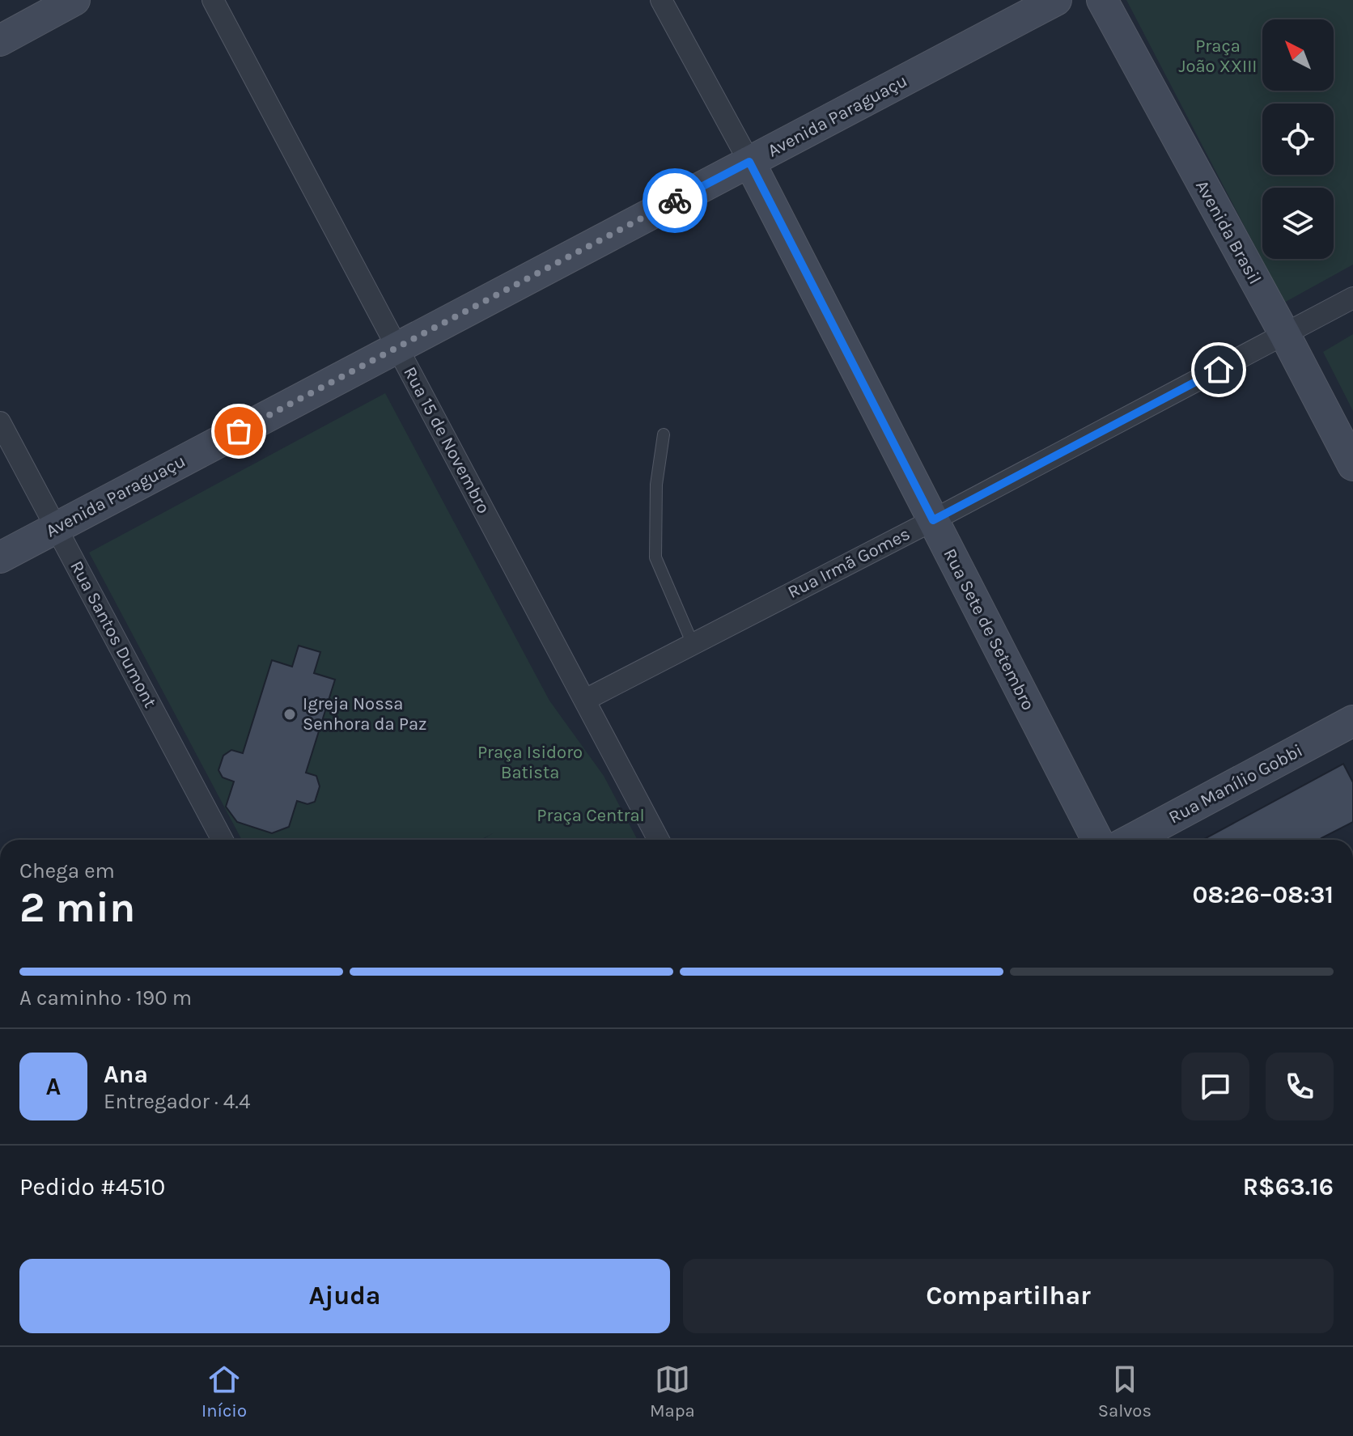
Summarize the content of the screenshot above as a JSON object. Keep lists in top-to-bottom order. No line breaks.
{"streets":{"main road":["Avenida Paraguaçu","Avenida Brasil","Rua Sete de Setembro","Rua Manílio Gobbi"],"street":["Rua 15 de Novembro","Rua Irmã Gomes","Rua Santos Dumont"]},"crossings":[["Avenida Paraguaçu","Rua 15 de Novembro"],["Avenida Paraguaçu","Rua Sete de Setembro"],["Avenida Paraguaçu","Rua Santos Dumont"],["Avenida Brasil","Rua Irmã Gomes"],["Rua 15 de Novembro","Rua Irmã Gomes"],["Rua Irmã Gomes","Rua Sete de Setembro"]],"parks":["Praça João XXIII","Praça Isidoro Batista","Praça Central"],"places":["Igreja Nossa Senhora da Paz"],"north":"top left","page":{"heading":["2 min","Chega em","08:26–08:31"],"panel":["Ana","Entregador · 4.4","Pedido #4510","R$63.16"],"bar":"A caminho · 190 m","round":"A","buttons":["Ajuda","Compartilhar"],"tabs":["Início","Mapa","Salvos"]}}
